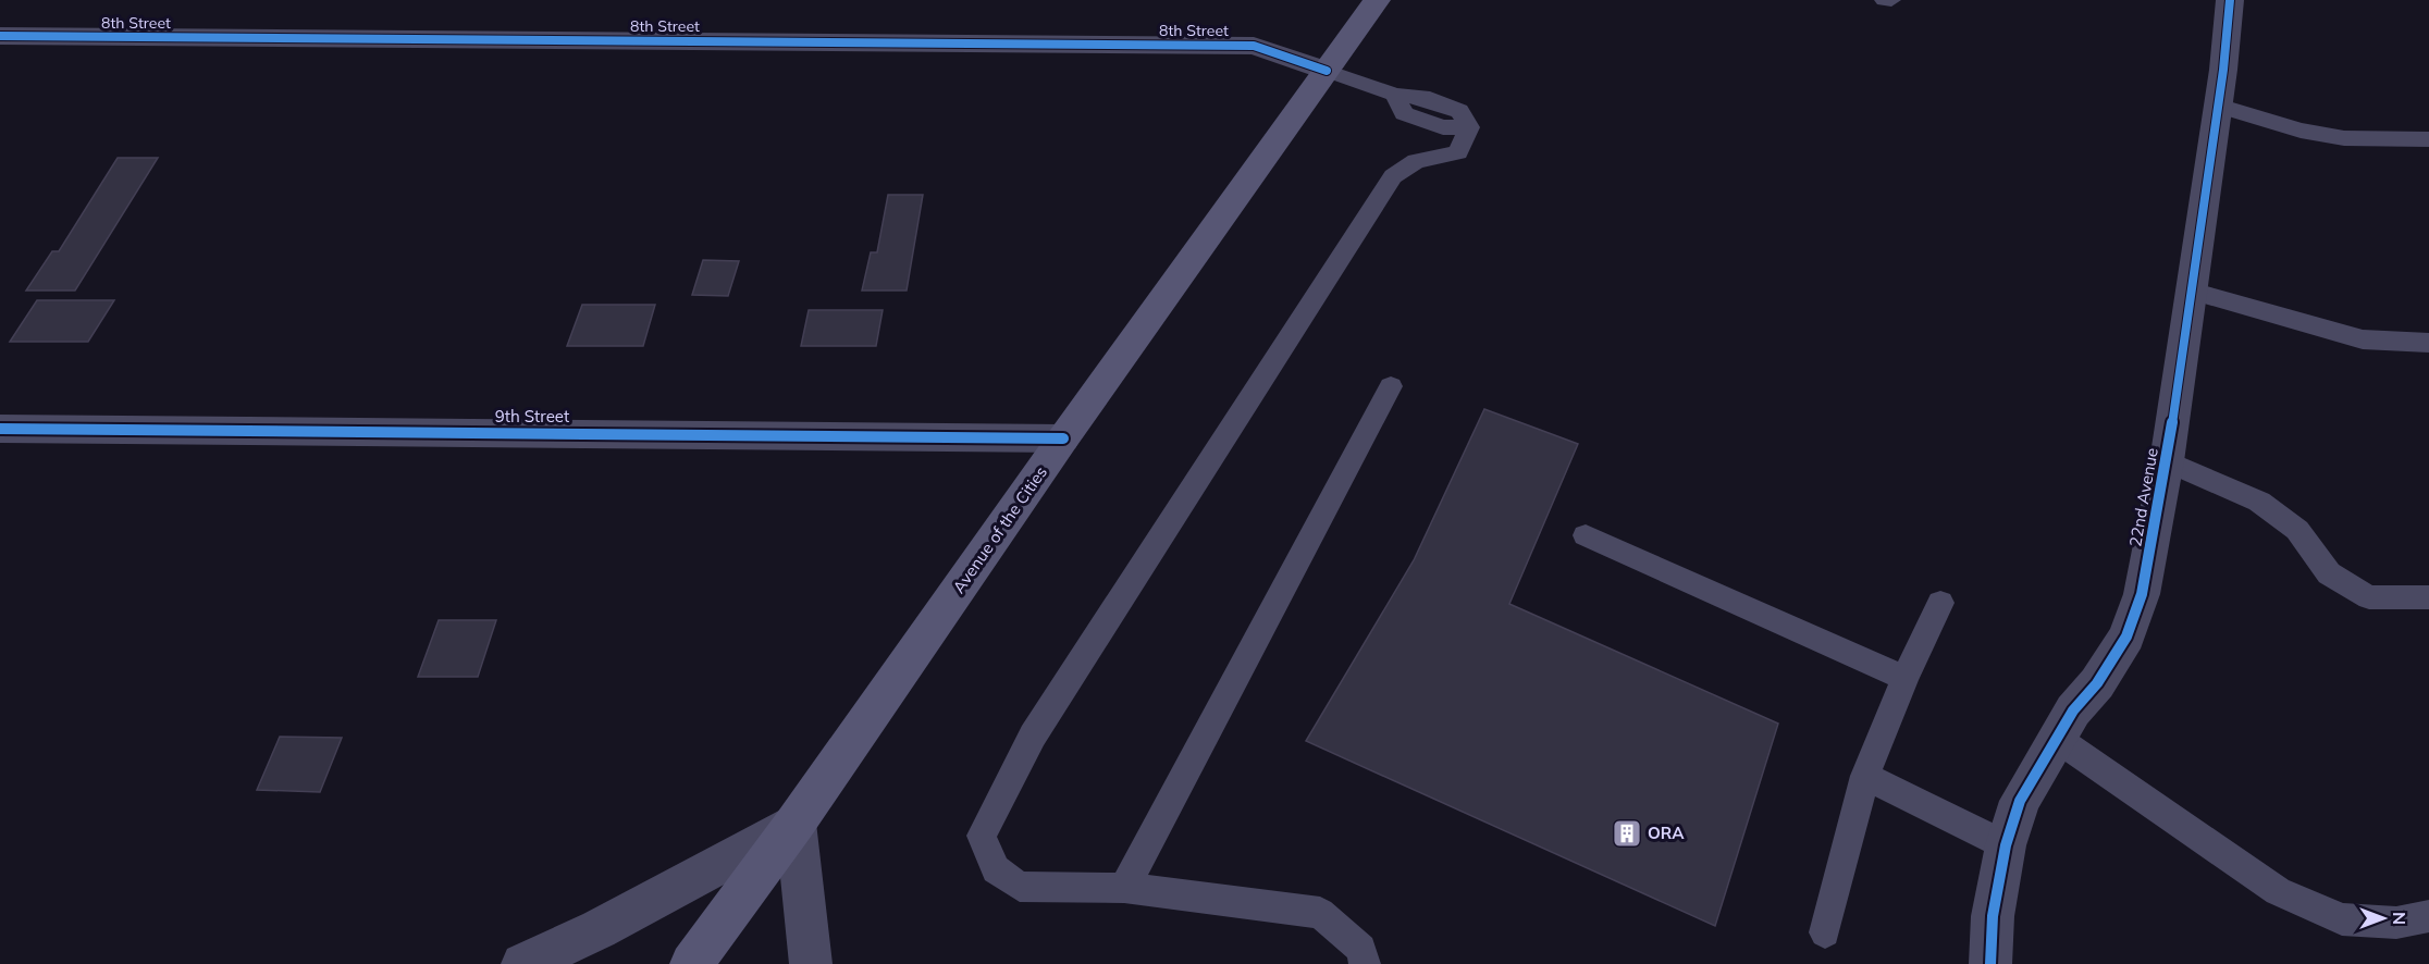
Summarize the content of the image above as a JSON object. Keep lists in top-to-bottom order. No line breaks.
{"streets":{"main road":["Avenue of the Cities"],"street":["8th Street","9th Street","22nd Avenue"]},"crossings":[["8th Street","Avenue of the Cities"],["9th Street","Avenue of the Cities"]],"places":{"building":["ORA"]},"north":"right"}
